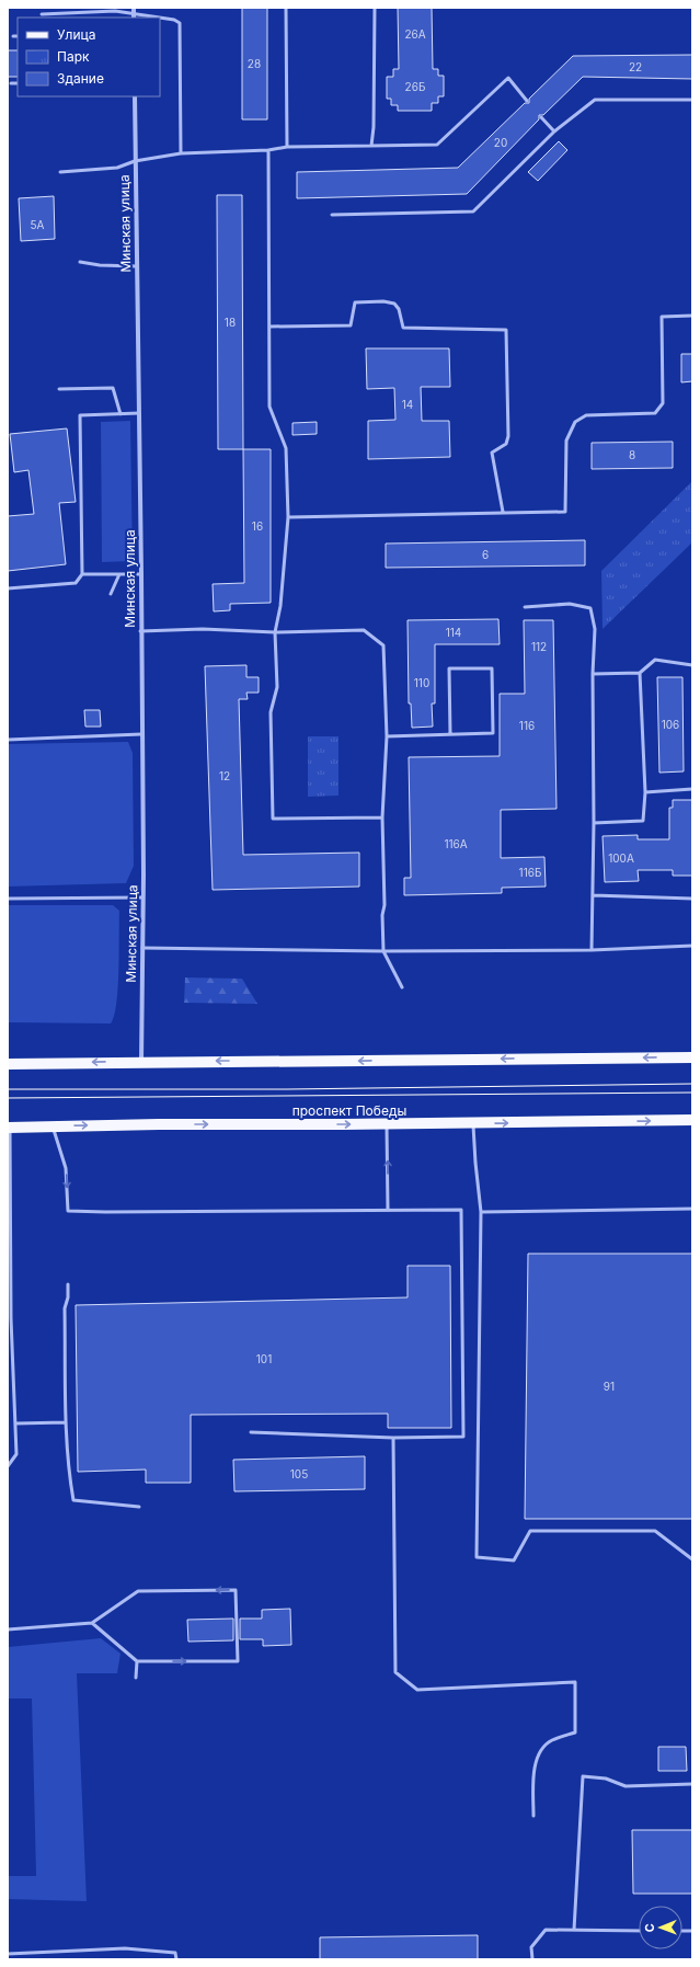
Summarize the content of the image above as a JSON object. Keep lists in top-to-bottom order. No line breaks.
{"streets":{"main road":["проспект Победы"],"street":["Минская улица"]},"house_numbers":["26А","28","22","26Б","20","5А","18","14","8","16","6","114","112","110","106","116","12","116А","100А","116Б","101","91","105"],"legend":["Улица","Парк","Здание"],"north":"left"}
